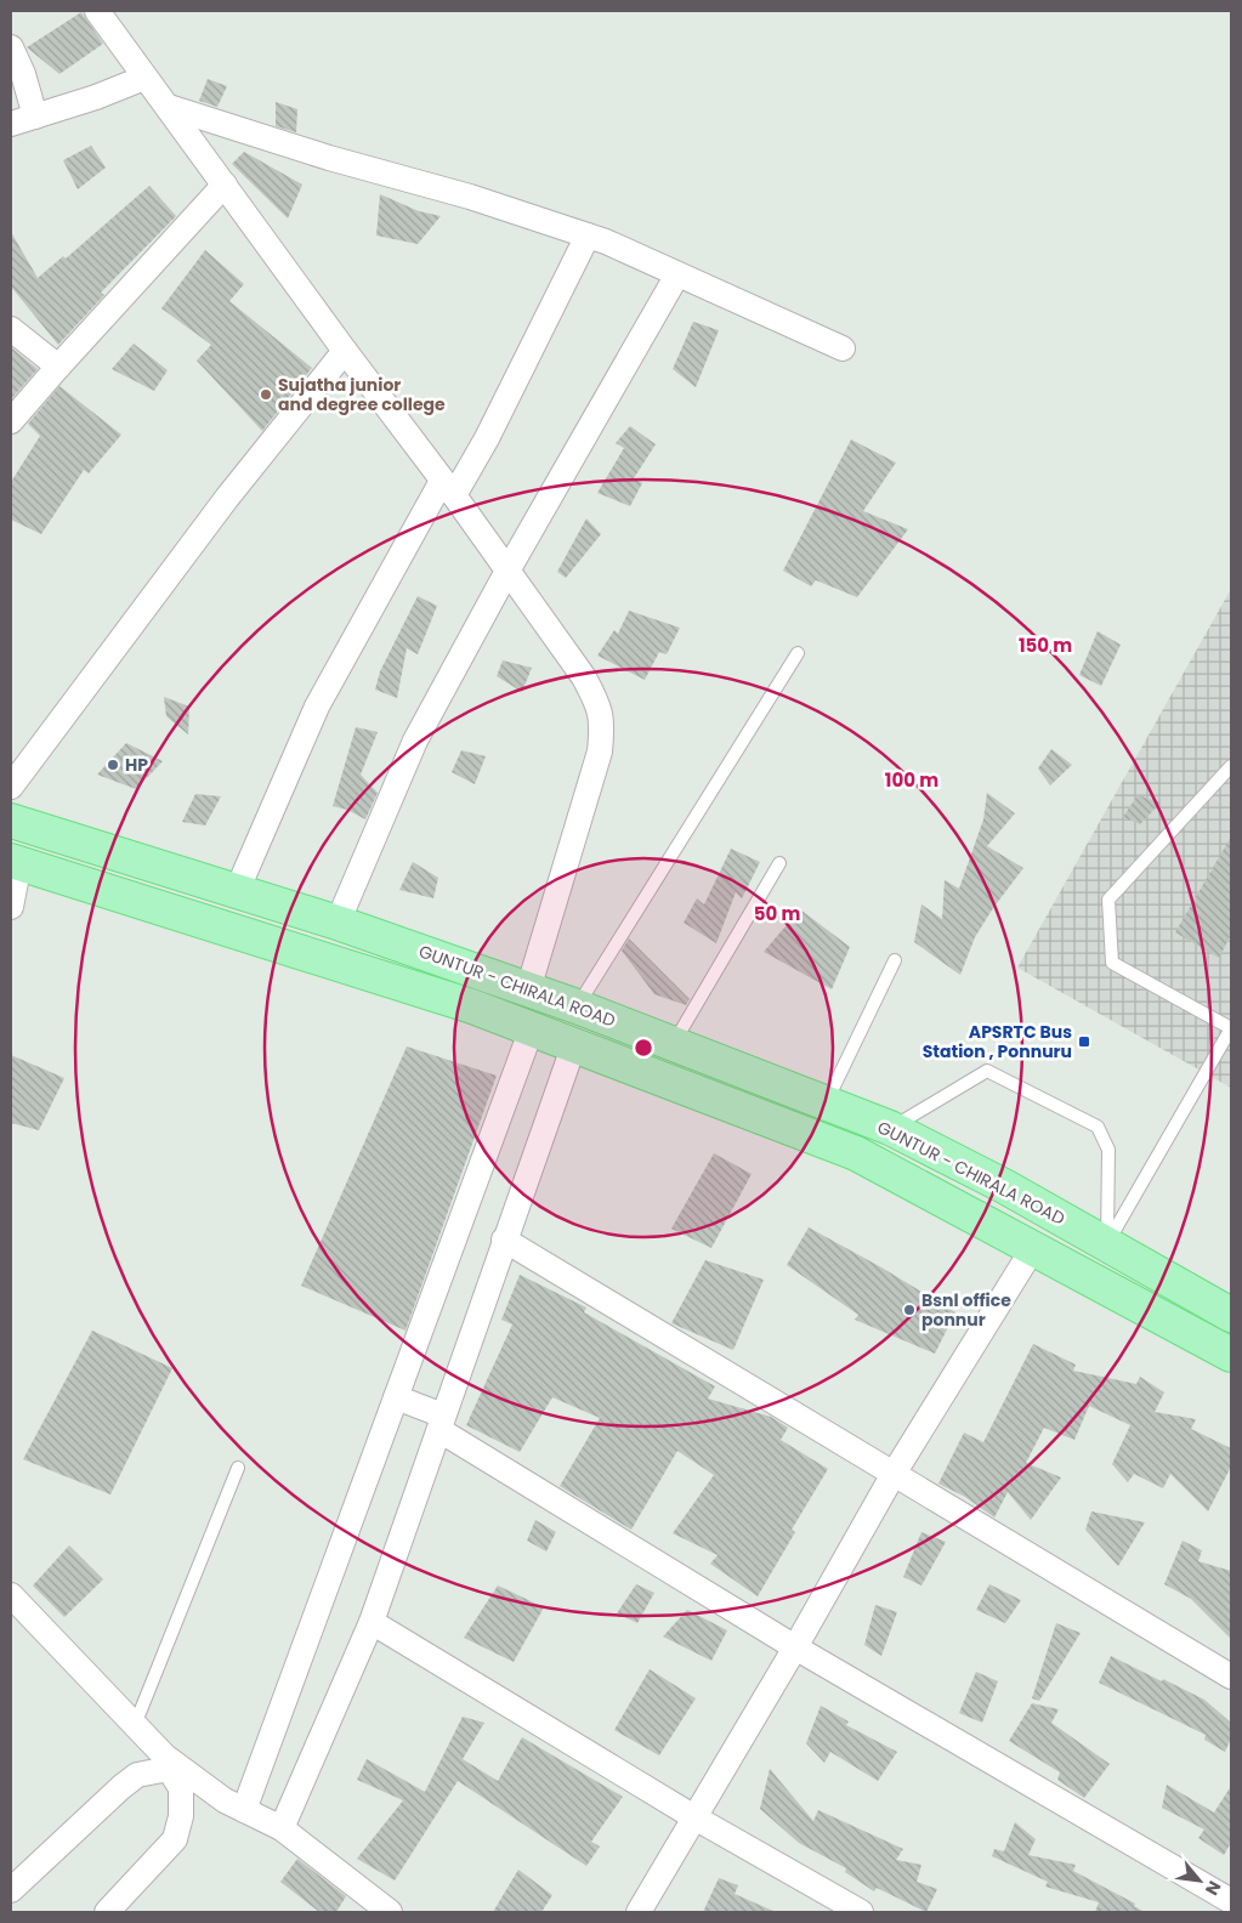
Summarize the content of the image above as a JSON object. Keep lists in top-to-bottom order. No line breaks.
{"streets":{"main road":["GUNTUR - CHIRALA ROAD"]},"places":{"other":["Sujatha junior and degree college","HP","Bsnl office ponnur"],"transit":["APSRTC Bus Station , Ponnuru"]},"north":"bottom right","rings":["150 m","100 m","50 m"]}
